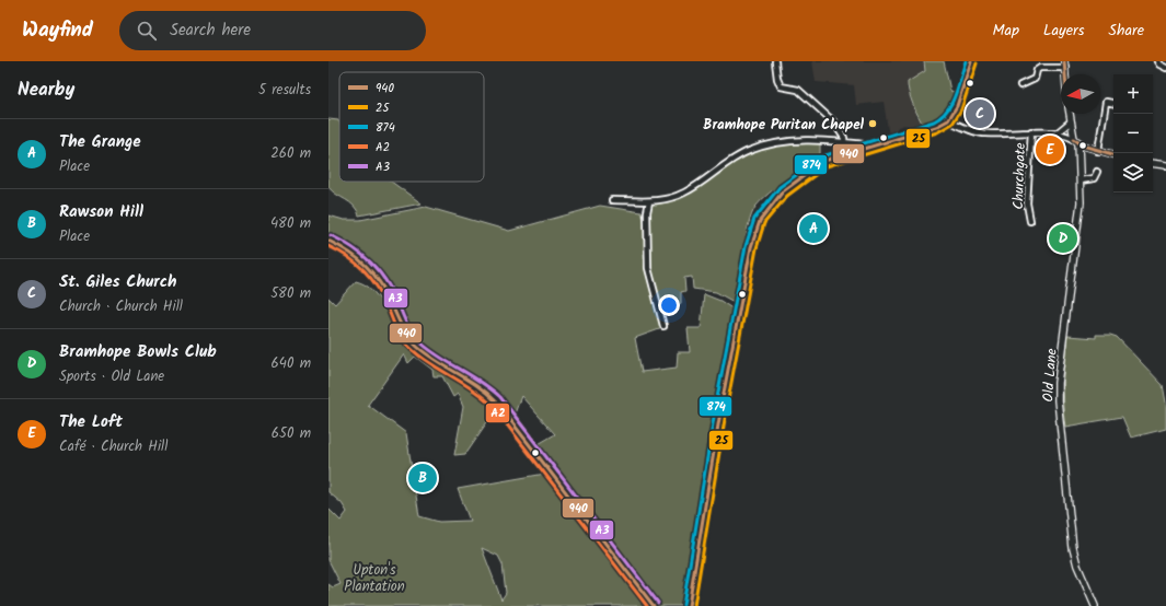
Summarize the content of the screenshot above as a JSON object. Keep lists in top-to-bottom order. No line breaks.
{"streets":{"street":["Churchgate","Old Lane"]},"parks":["Upton's Plantation"],"places":["Bramhope Puritan Chapel"],"lines":["transit line 940","transit line 874","transit line 25","transit line A3","transit line A2"],"legend":["940","25","874","A2","A3"],"north":"left","page":{"header":"Wayfind","search":"Search here","nav":["Map","Layers","Share"],"heading":["Nearby","5 results"],"map_buttons":["+","−"],"pins":["C","E","A","D","B"],"list":[{"mark":"A","name":"The Grange","note":"Place","value":"260 m"},{"mark":"B","name":"Rawson Hill","note":"Place","value":"480 m"},{"mark":"C","name":"St. Giles Church","note":"Church · Church Hill","value":"580 m"},{"mark":"D","name":"Bramhope Bowls Club","note":"Sports · Old Lane","value":"640 m"},{"mark":"E","name":"The Loft","note":"Café · Church Hill","value":"650 m"}]}}
